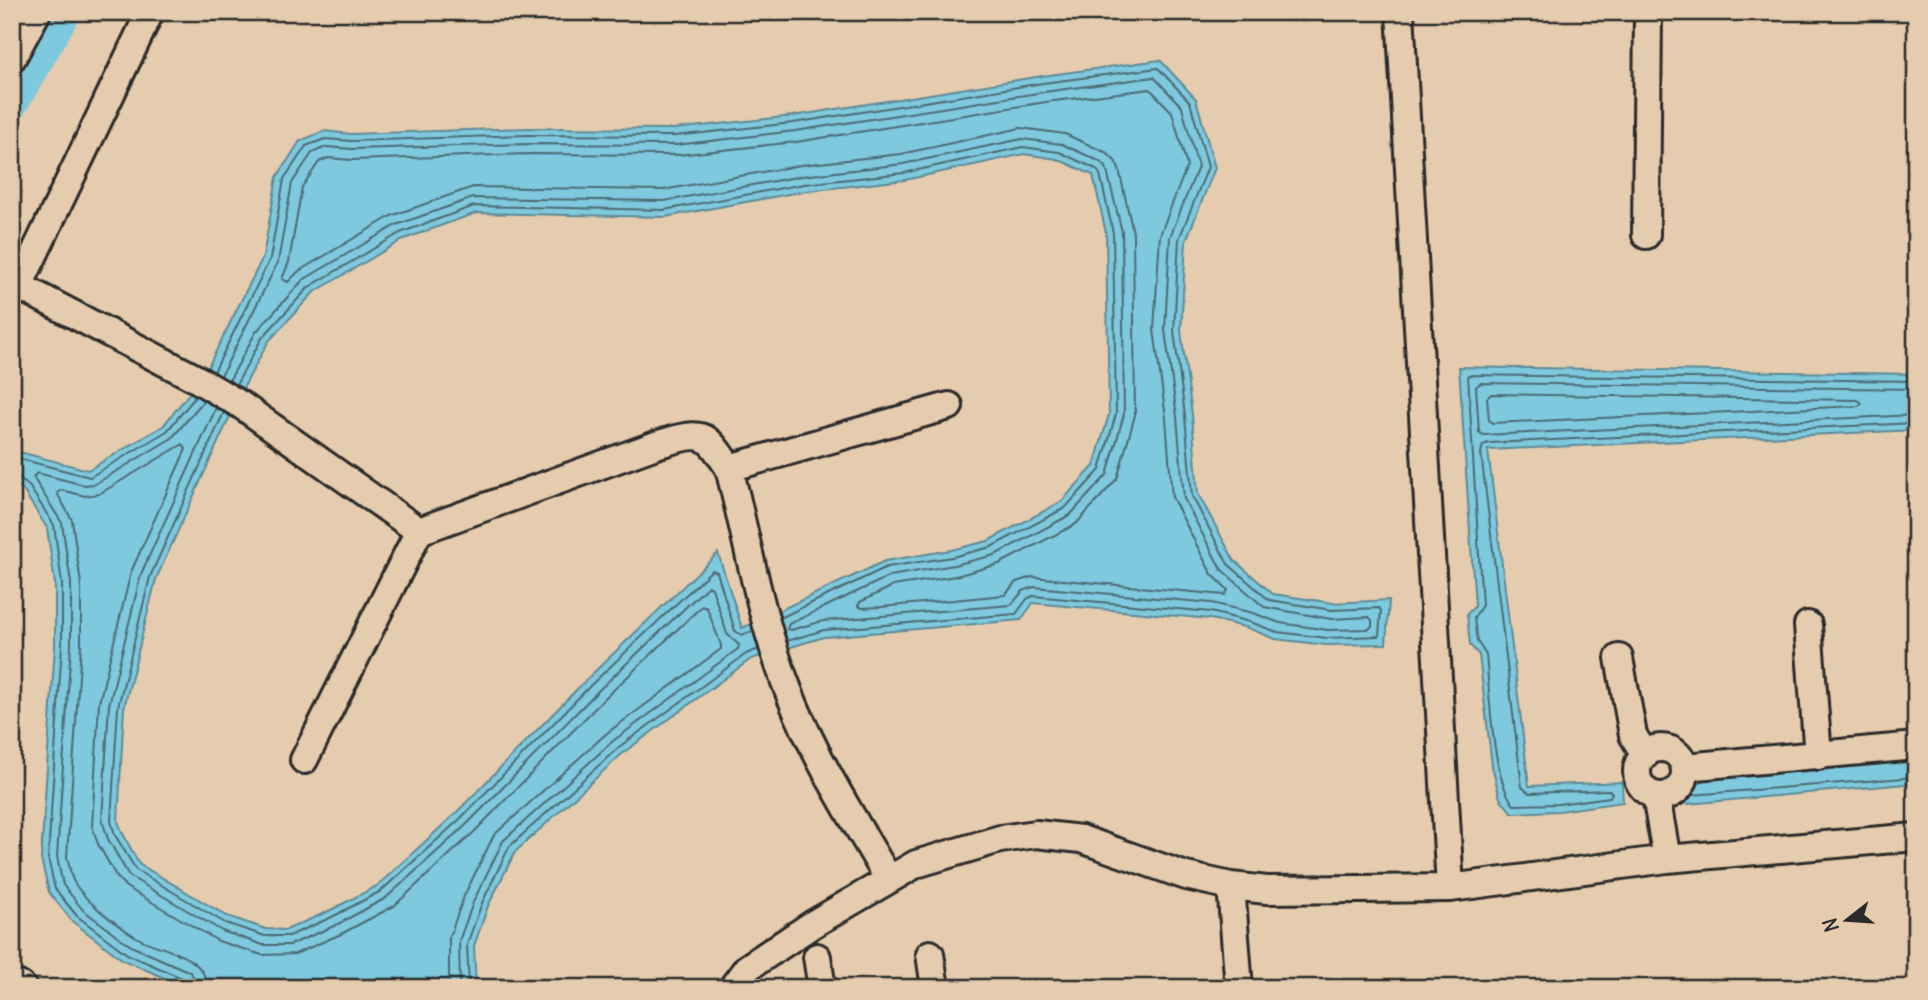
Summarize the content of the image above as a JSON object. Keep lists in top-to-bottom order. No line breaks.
{"north":"left"}
